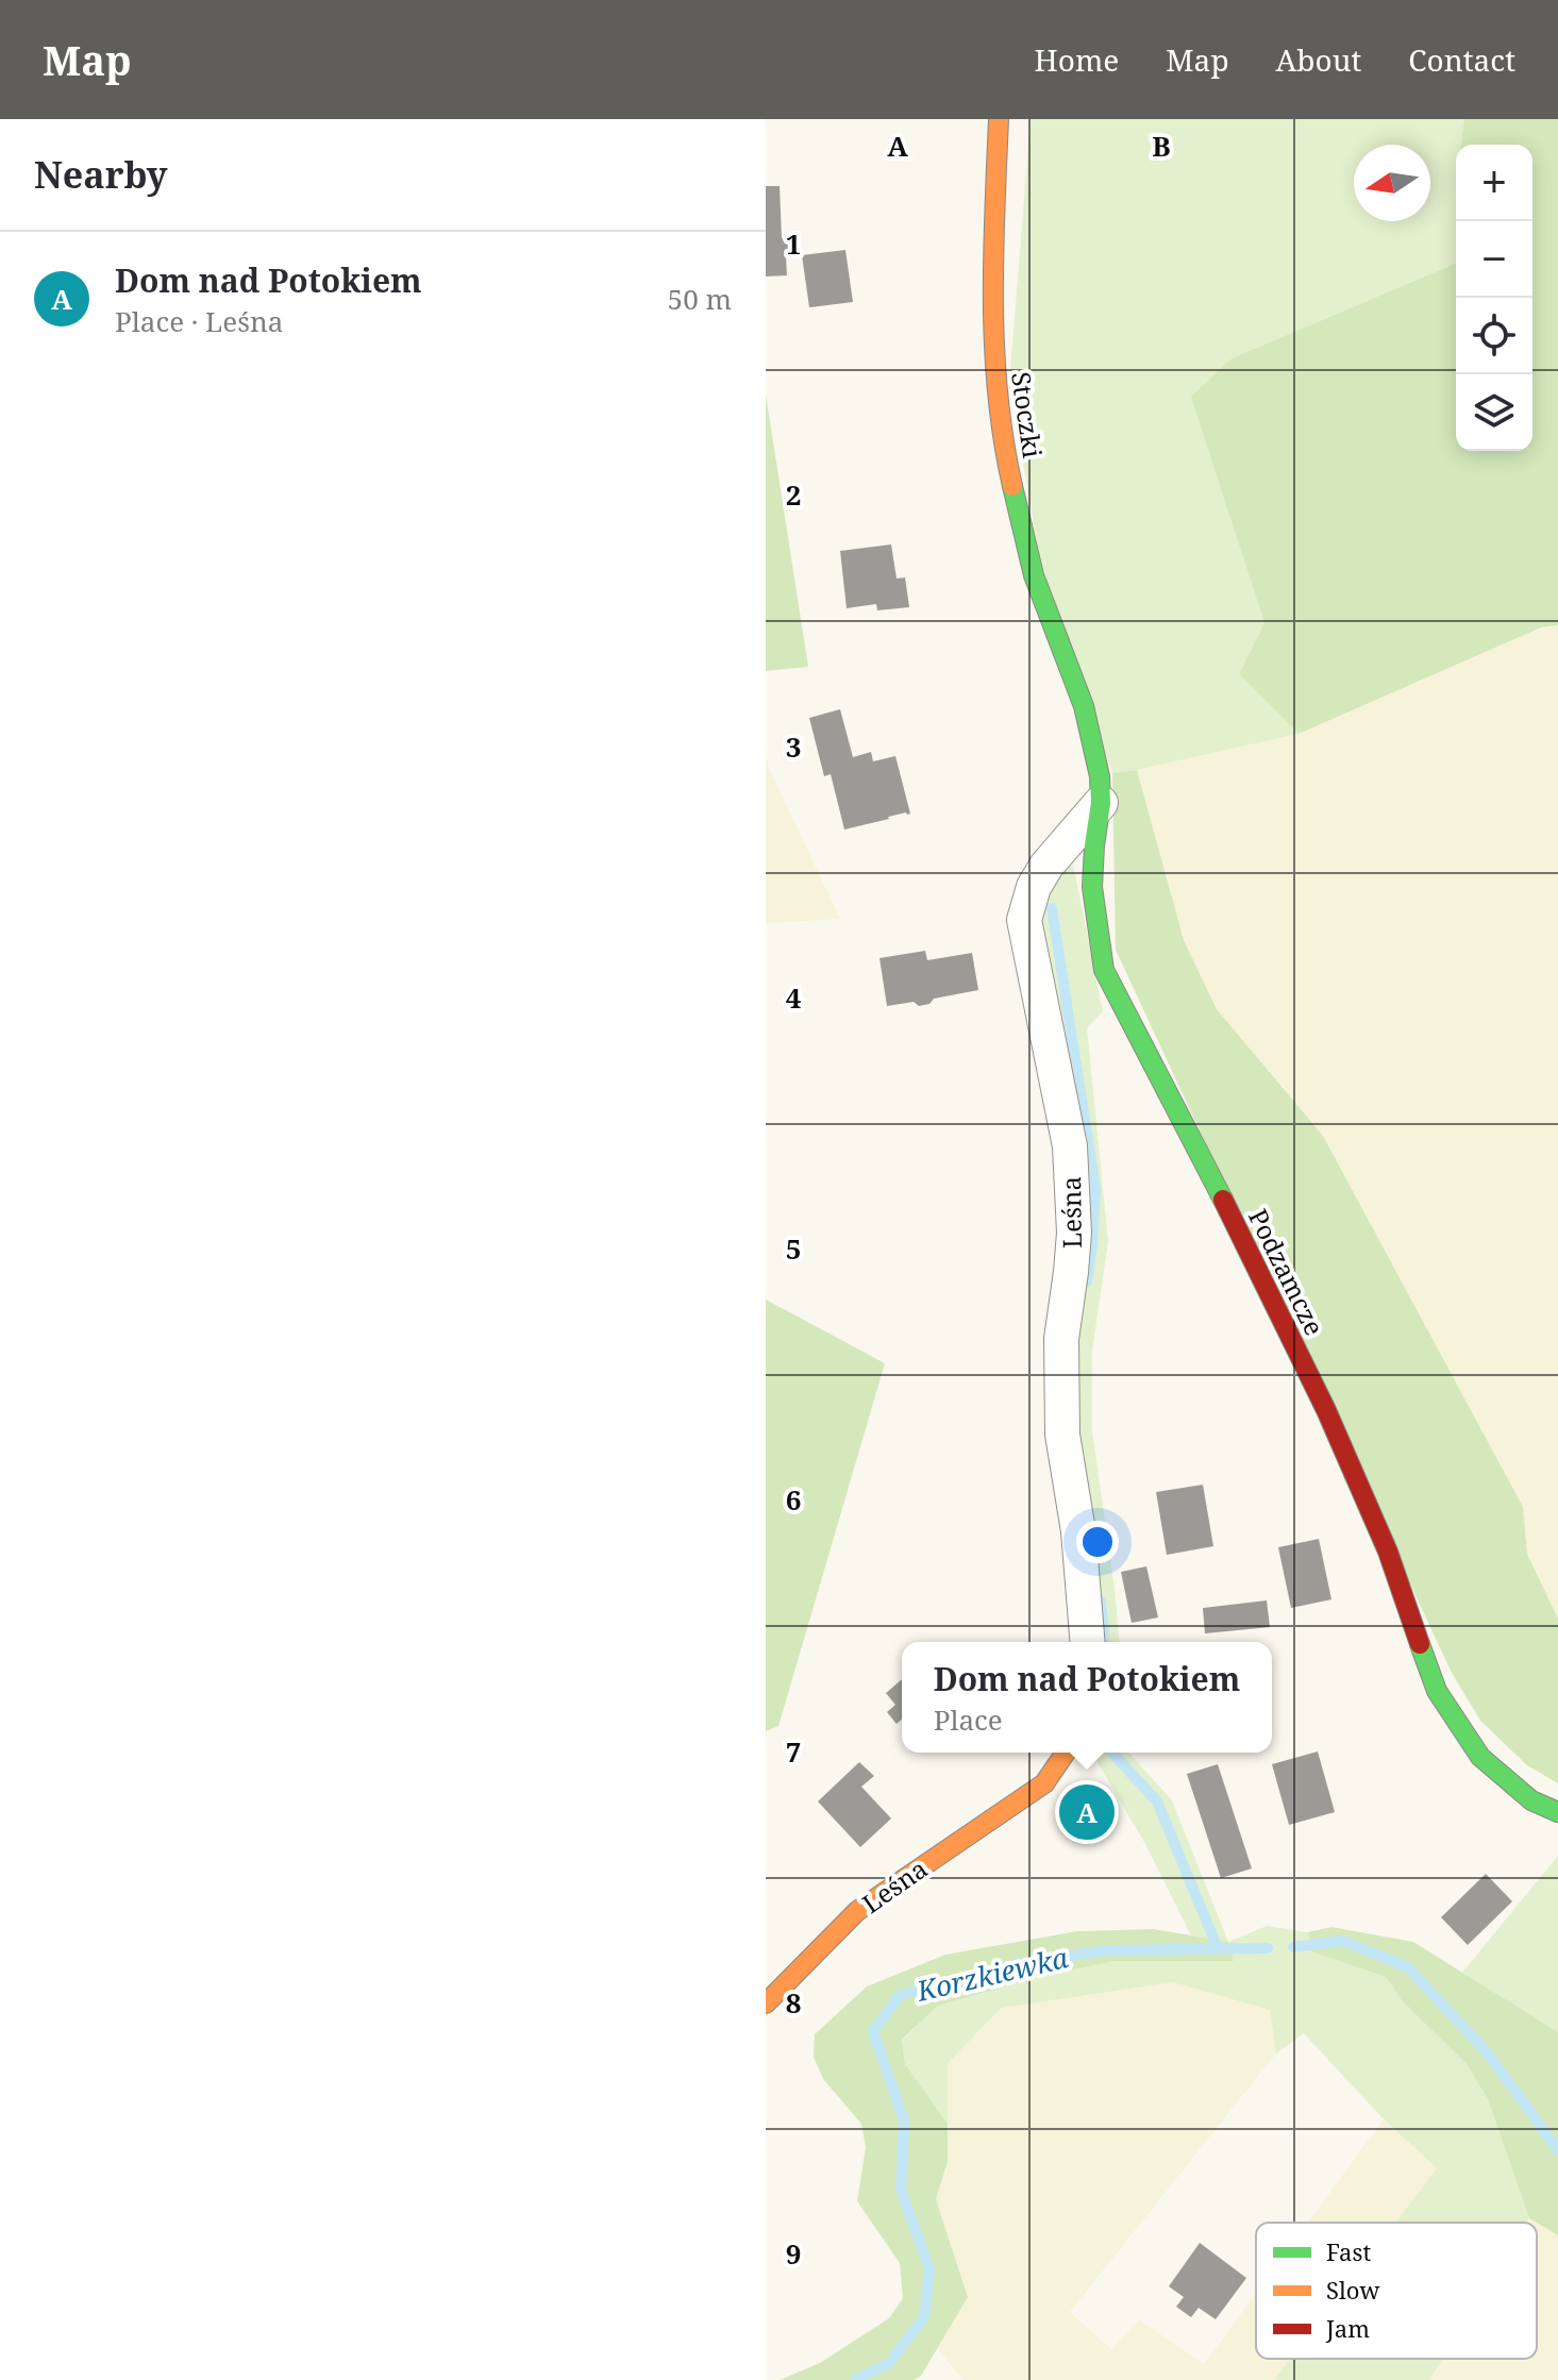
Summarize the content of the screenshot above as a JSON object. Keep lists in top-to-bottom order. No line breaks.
{"streets":{"street":["Stoczki","Leśna","Podzamcze"]},"crossings":[["Stoczki","Podzamcze"],["Leśna","Podzamcze"]],"water":["Korzkiewka"],"legend":["Fast","Slow","Jam"],"north":"left","page":{"header":"Map","nav":["Home","Map","About","Contact"],"heading":"Nearby","map_buttons":["+","−"],"list":[{"mark":"A","name":"Dom nad Potokiem","note":"Place · Leśna","value":"50 m"}],"popup":["Dom nad Potokiem","Place"],"pins":"A"},"grid":{"columns":["A","B"],"rows":["1","2","3","4","5","6","7","8","9"]}}
